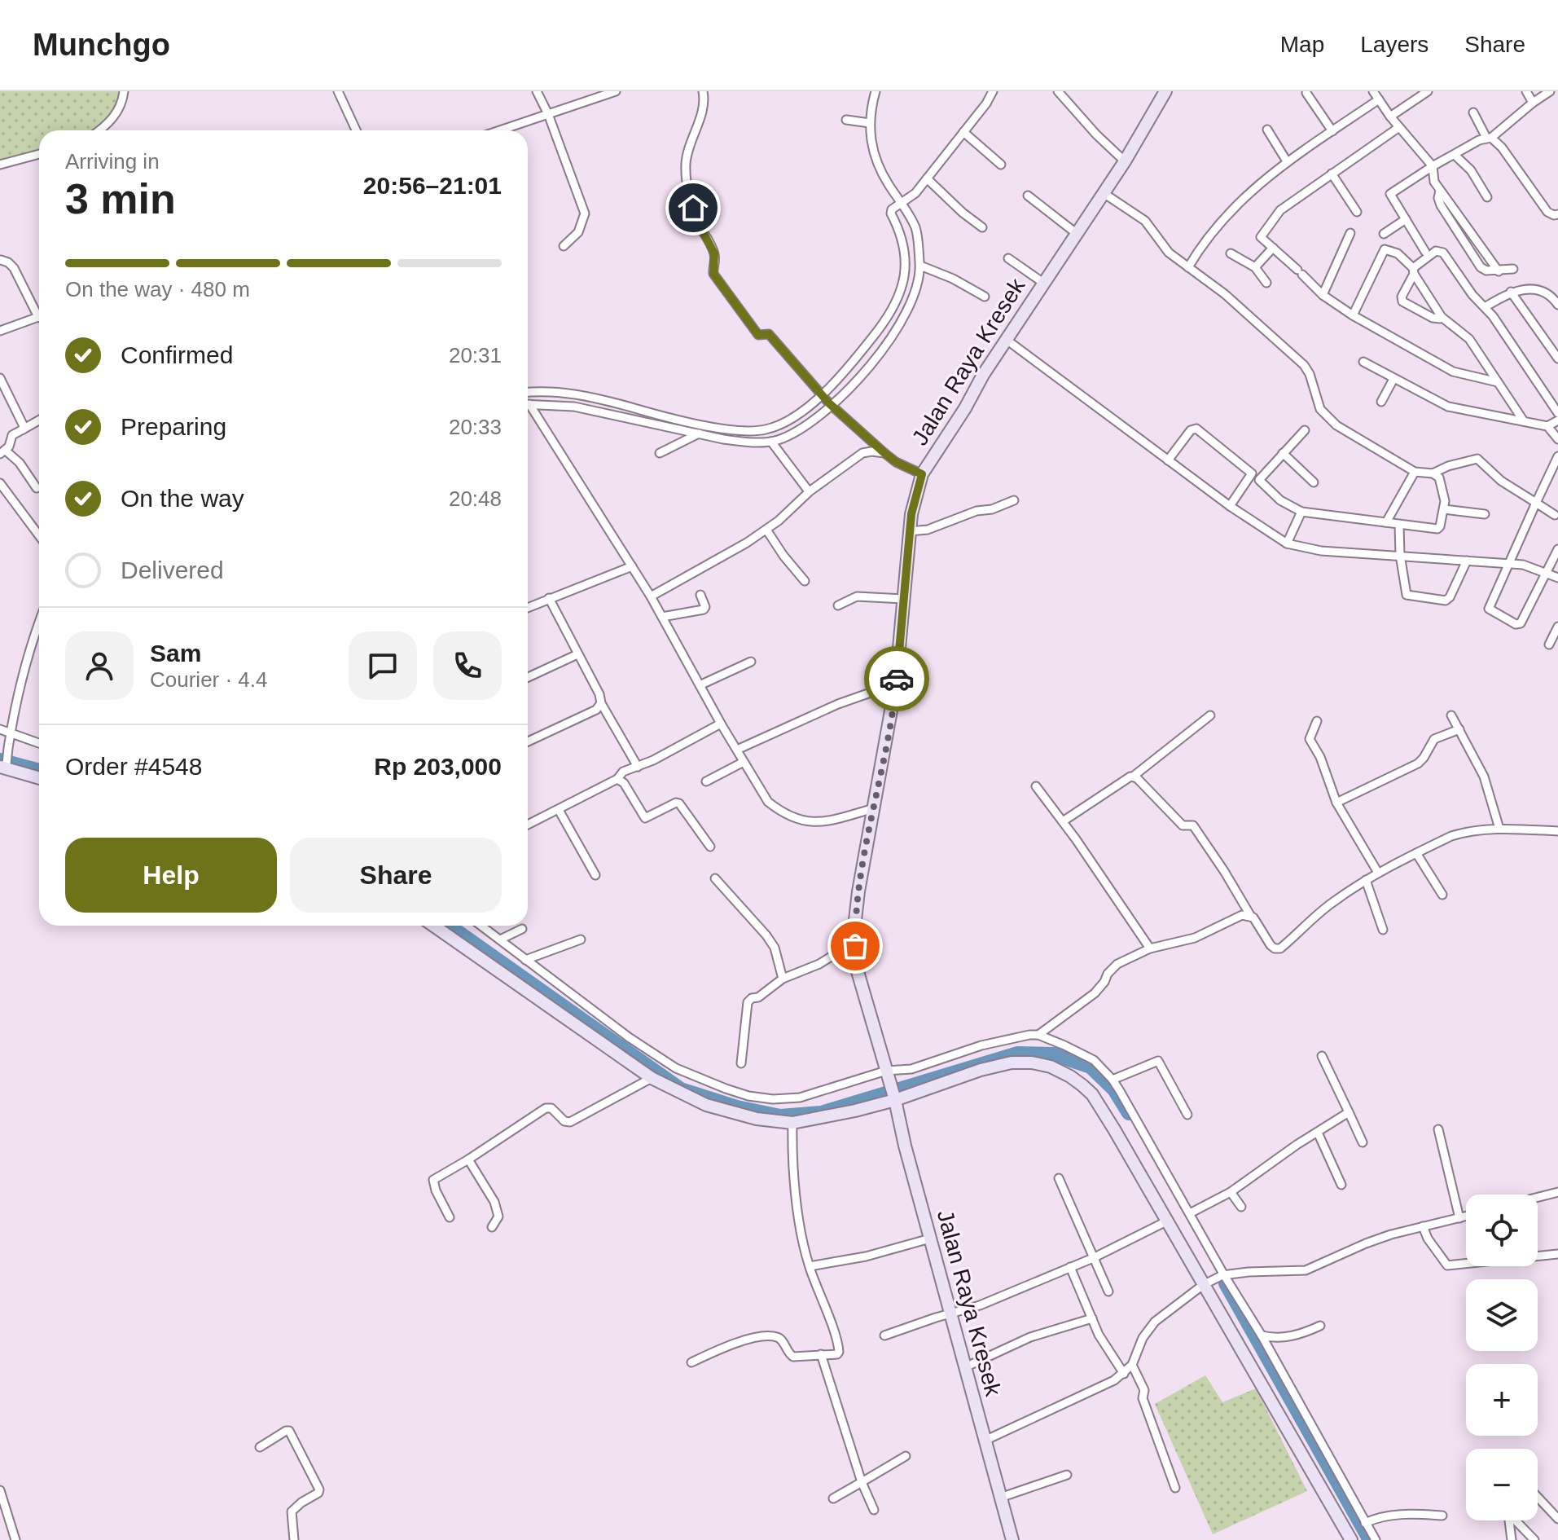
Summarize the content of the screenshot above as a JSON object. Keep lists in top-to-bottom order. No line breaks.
{"streets":{"main road":["Jalan Raya Kresek"]},"page":{"header":"Munchgo","nav":["Map","Layers","Share"],"heading":["3 min","Arriving in","20:56–21:01"],"panel":["Sam","Courier · 4.4","Order #4548","Rp 203,000"],"bar":"On the way · 480 m","list":[["Confirmed","20:31"],["Preparing","20:33"],["On the way","20:48"],"Delivered"],"buttons":["Help","Share"],"map_buttons":["+","−"]}}
